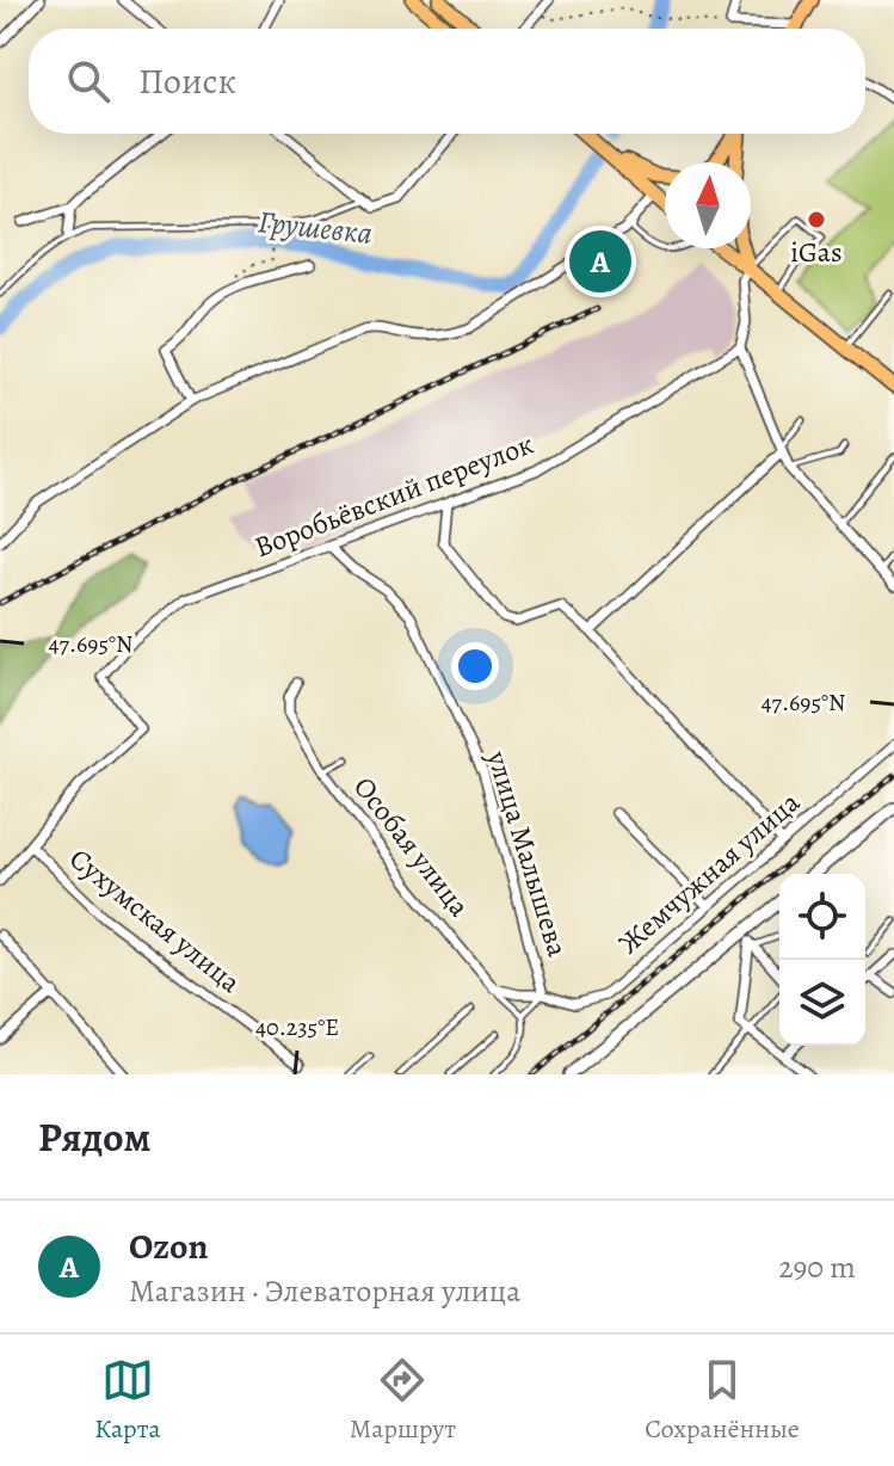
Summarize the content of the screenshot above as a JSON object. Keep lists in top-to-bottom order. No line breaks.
{"streets":{"street":["Воробьёвский переулок","Особая улица","улица Малышева","Жемчужная улица","Сухумская улица"]},"crossings":[["Воробьёвский переулок","улица Малышева"],["Воробьёвский переулок","Сухумская улица"],["улица Малышева","Жемчужная улица"]],"water":["Грушевка"],"places":["iGas"],"north":"top","page":{"search":"Поиск","pins":"A","heading":"Рядом","list":[{"mark":"A","name":"Ozon","note":"Магазин · Элеваторная улица","value":"290 m"}],"nav":["Карта","Маршрут","Сохранённые"]},"coordinates":["47.695°N","40.235°E"]}
